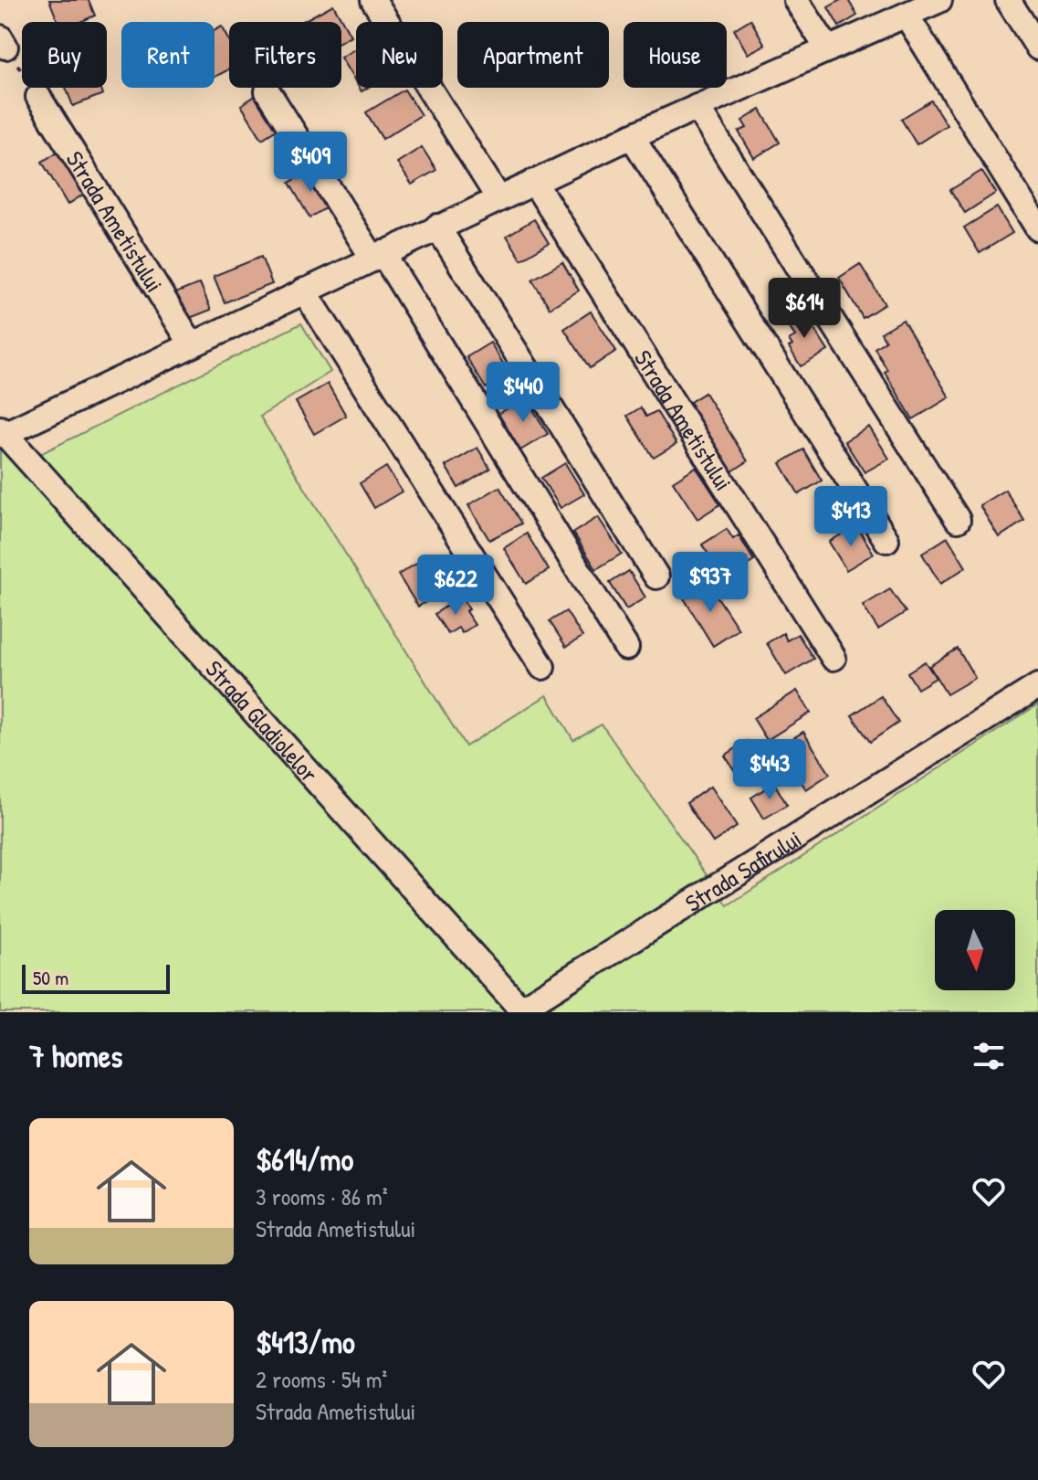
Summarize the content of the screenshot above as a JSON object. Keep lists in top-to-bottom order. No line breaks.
{"streets":{"street":["Strada Ametistului","Strada Gladiolelor","Strada Safirului"]},"crossings":[["Strada Gladiolelor","Strada Safirului"]],"scale_bar":"50 m","north":"bottom","page":{"chip":["Buy","Rent","Filters","New","Apartment","House"],"price":["$409","$614","$440","$413","$937","$622","$443"],"scale":"50 m","heading":"7 homes","list":[{"name":"$614/mo","note":"3 rooms · 86 m² · Strada Ametistului"},{"name":"$413/mo","note":"2 rooms · 54 m² · Strada Ametistului"}]}}
